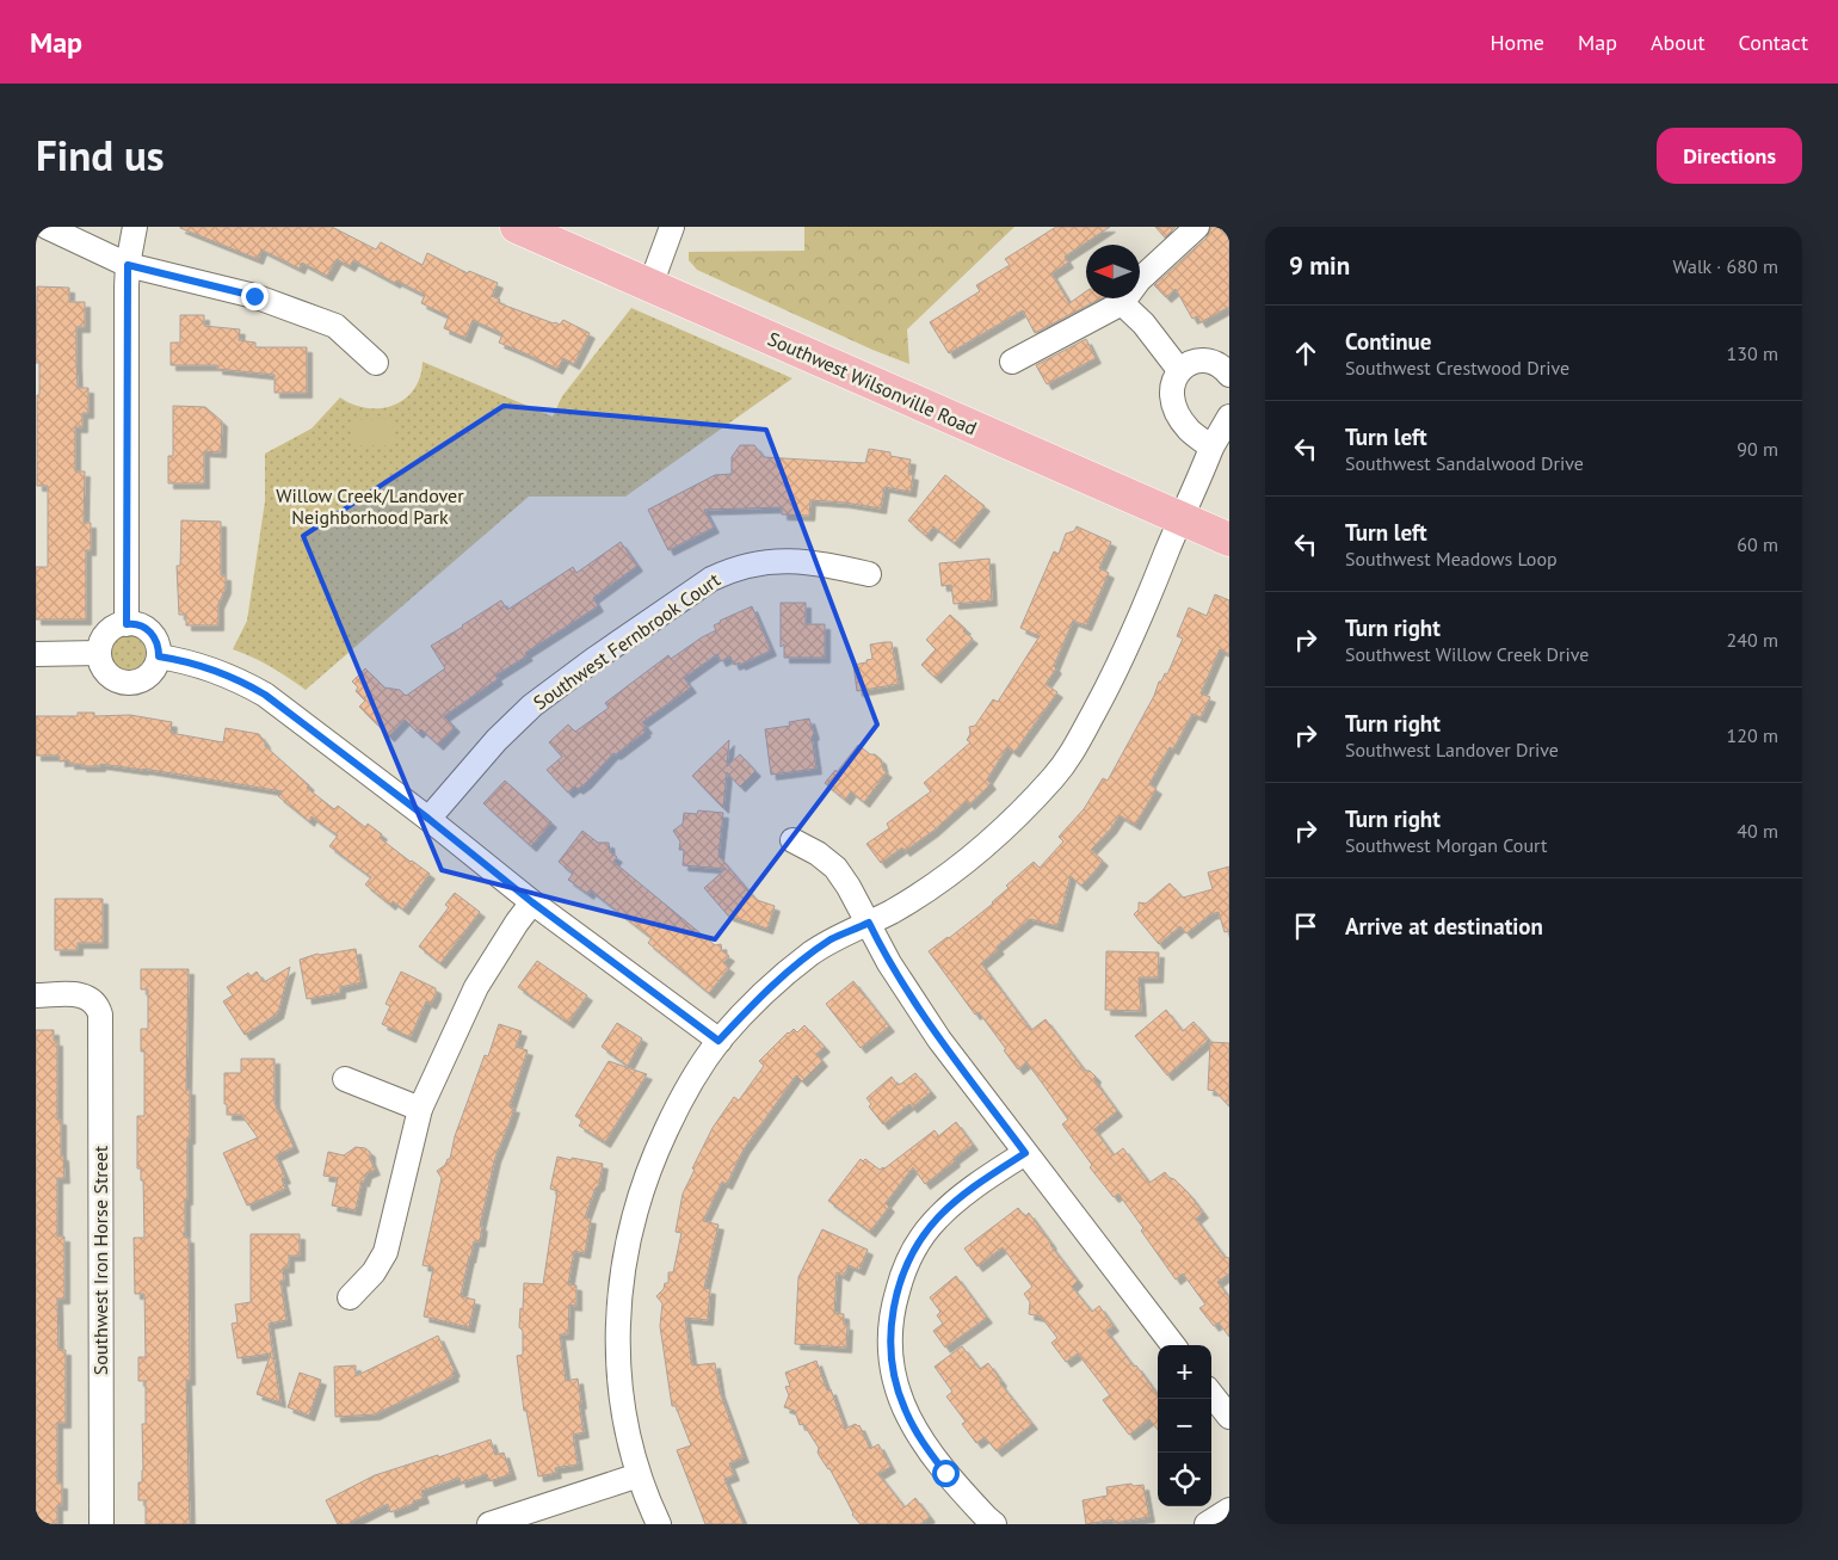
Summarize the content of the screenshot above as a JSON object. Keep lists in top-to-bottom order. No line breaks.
{"streets":{"main road":["Southwest Wilsonville Road"],"street":["Southwest Fernbrook Court","Southwest Iron Horse Street"]},"parks":["Willow Creek/Landover Neighborhood Park"],"north":"left","page":{"header":"Map","nav":["Home","Map","About","Contact"],"title":"Find us","buttons":"Directions","heading":["9 min","Walk · 680 m"],"list":[["Continue","Southwest Crestwood Drive","130 m"],["Turn left","Southwest Sandalwood Drive","90 m"],["Turn left","Southwest Meadows Loop","60 m"],["Turn right","Southwest Willow Creek Drive","240 m"],["Turn right","Southwest Landover Drive","120 m"],["Turn right","Southwest Morgan Court","40 m"],"Arrive at destination"],"map_buttons":["+","−"]}}
